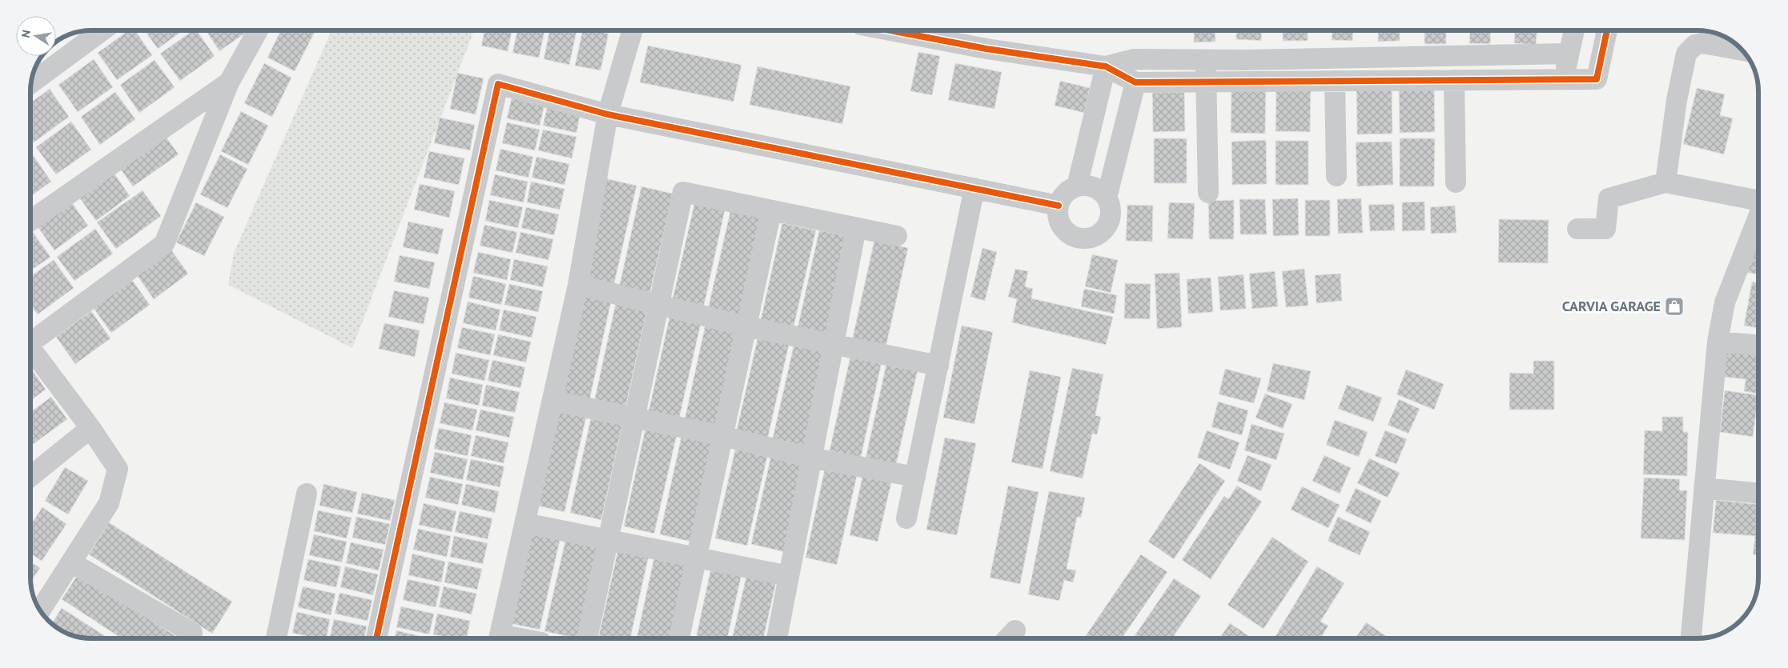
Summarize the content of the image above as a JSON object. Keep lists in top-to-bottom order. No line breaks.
{"places":{"shop":["CARVIA GARAGE"]},"north":"left"}
